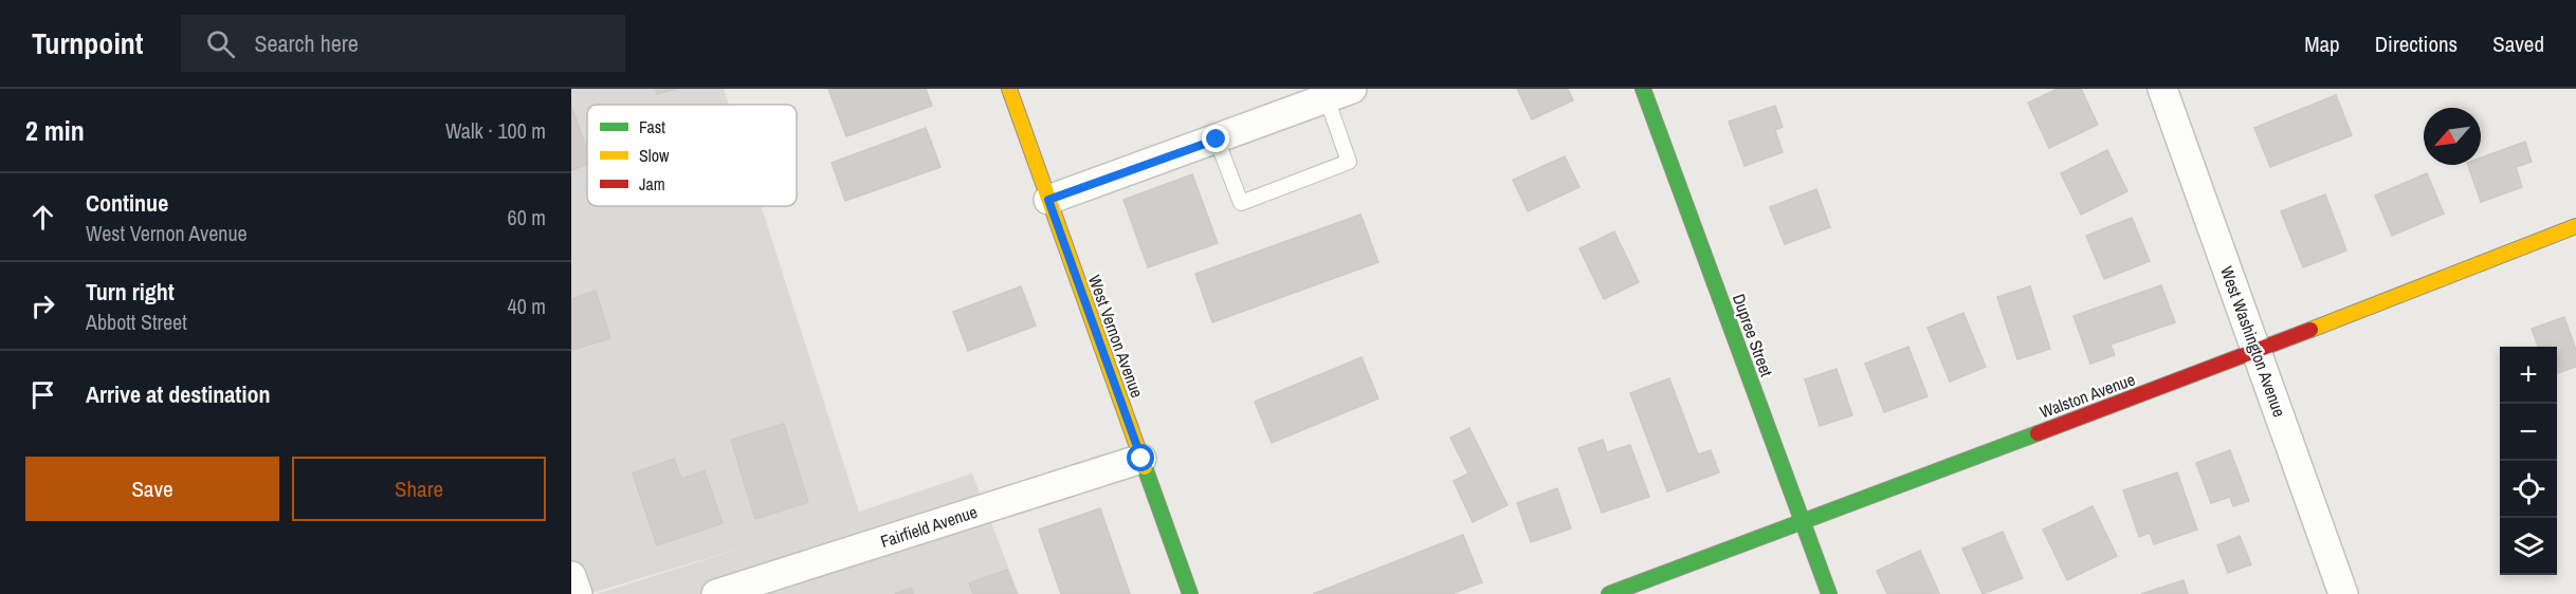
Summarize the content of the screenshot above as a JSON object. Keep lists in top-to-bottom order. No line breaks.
{"streets":{"street":["Dupree Street","West Vernon Avenue","West Washington Avenue","Walston Avenue","Fairfield Avenue"]},"crossings":[["Dupree Street","Walston Avenue"],["West Vernon Avenue","Fairfield Avenue"],["West Washington Avenue","Walston Avenue"]],"legend":["Fast","Slow","Jam"],"north":"bottom left","page":{"header":"Turnpoint","search":"Search here","nav":["Map","Directions","Saved"],"heading":["2 min","Walk · 100 m"],"list":[["Continue","West Vernon Avenue","60 m"],["Turn right","Abbott Street","40 m"],"Arrive at destination"],"map_buttons":["+","−"],"buttons":["Save","Share"]}}
